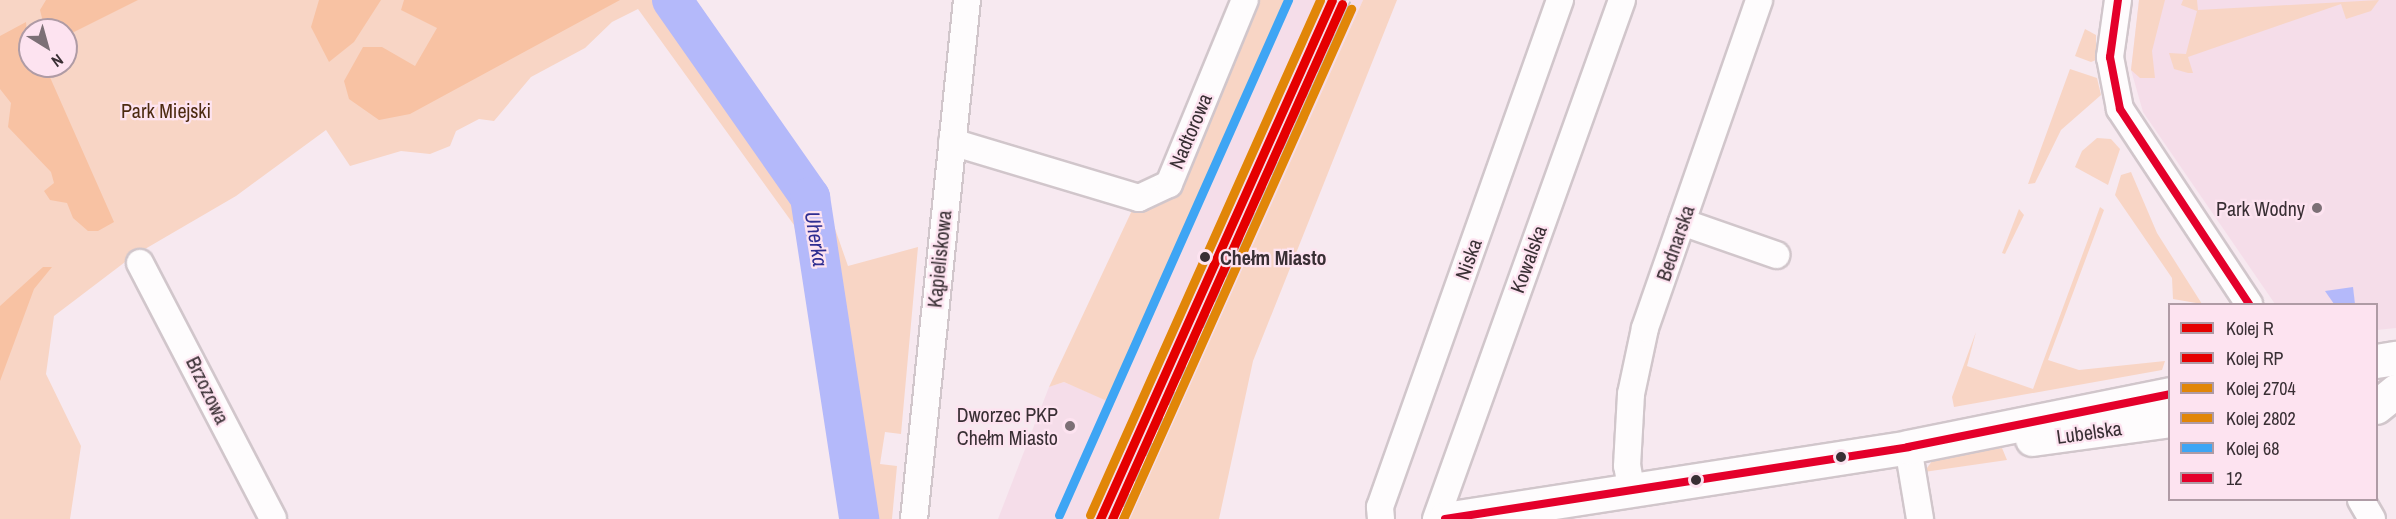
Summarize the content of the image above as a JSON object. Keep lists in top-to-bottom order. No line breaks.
{"streets":{"main road":["Lubelska"],"street":["Nadtorowa","Bednarska","Kąpieliskowa","Niska","Kowalska","Brzozowa"]},"crossings":[["Nadtorowa","Kąpieliskowa"],["Bednarska","Lubelska"]],"water":["Uherka"],"parks":["Park Miejski"],"places":["Park Wodny","Chełm Miasto","Dworzec PKP Chełm Miasto"],"lines":["rail line R","rail line 2704","rail line 68","transit line 12","rail line RP","rail line 2802"],"legend":["Kolej R","Kolej RP","Kolej 2704","Kolej 2802","Kolej 68","12"],"north":"bottom right"}
